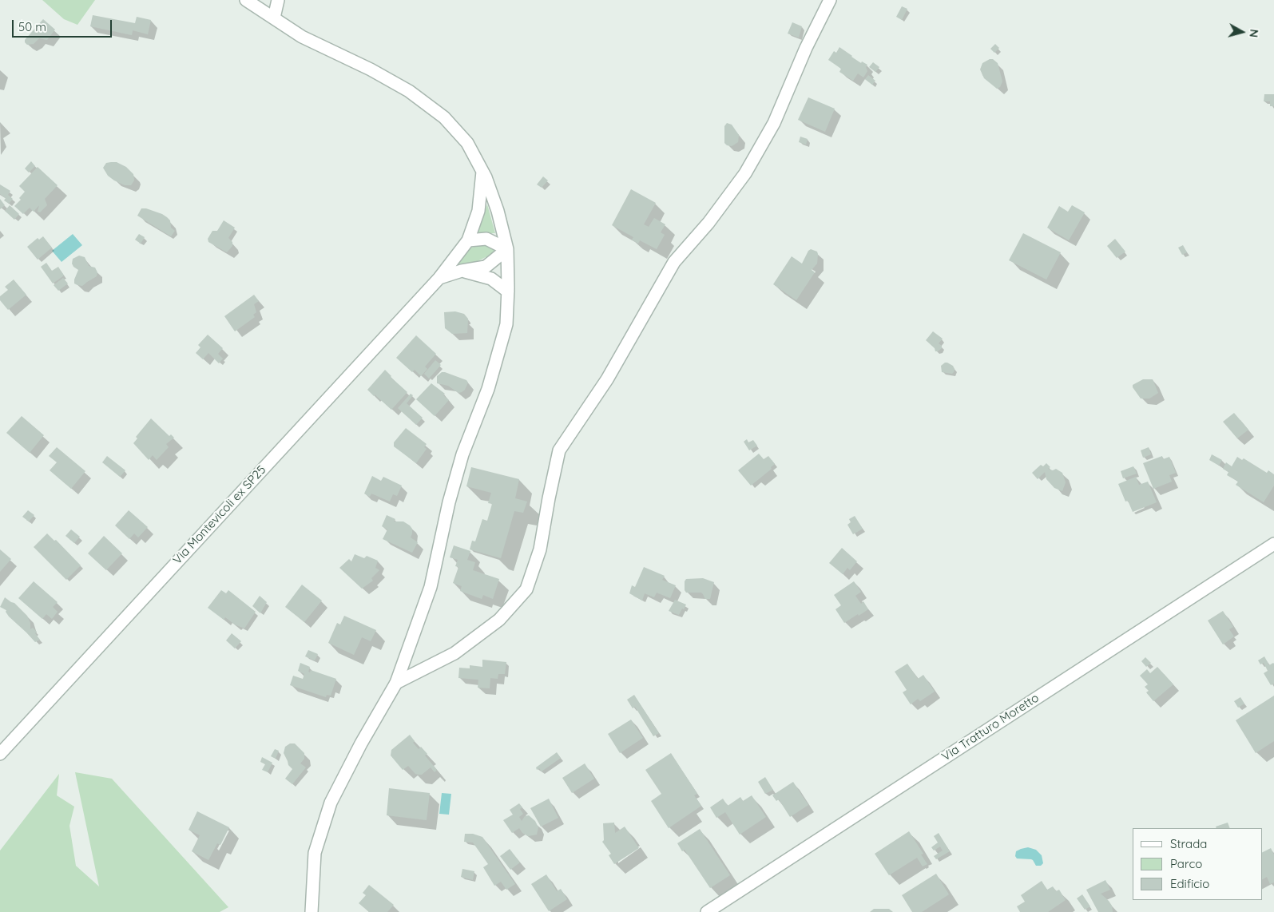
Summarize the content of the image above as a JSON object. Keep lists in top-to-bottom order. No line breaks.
{"streets":{"street":["Via Montevicoli ex SP25","Via Tratturo Moretto"]},"legend":["Strada","Parco","Edificio"],"scale_bar":"50 m","north":"right"}
